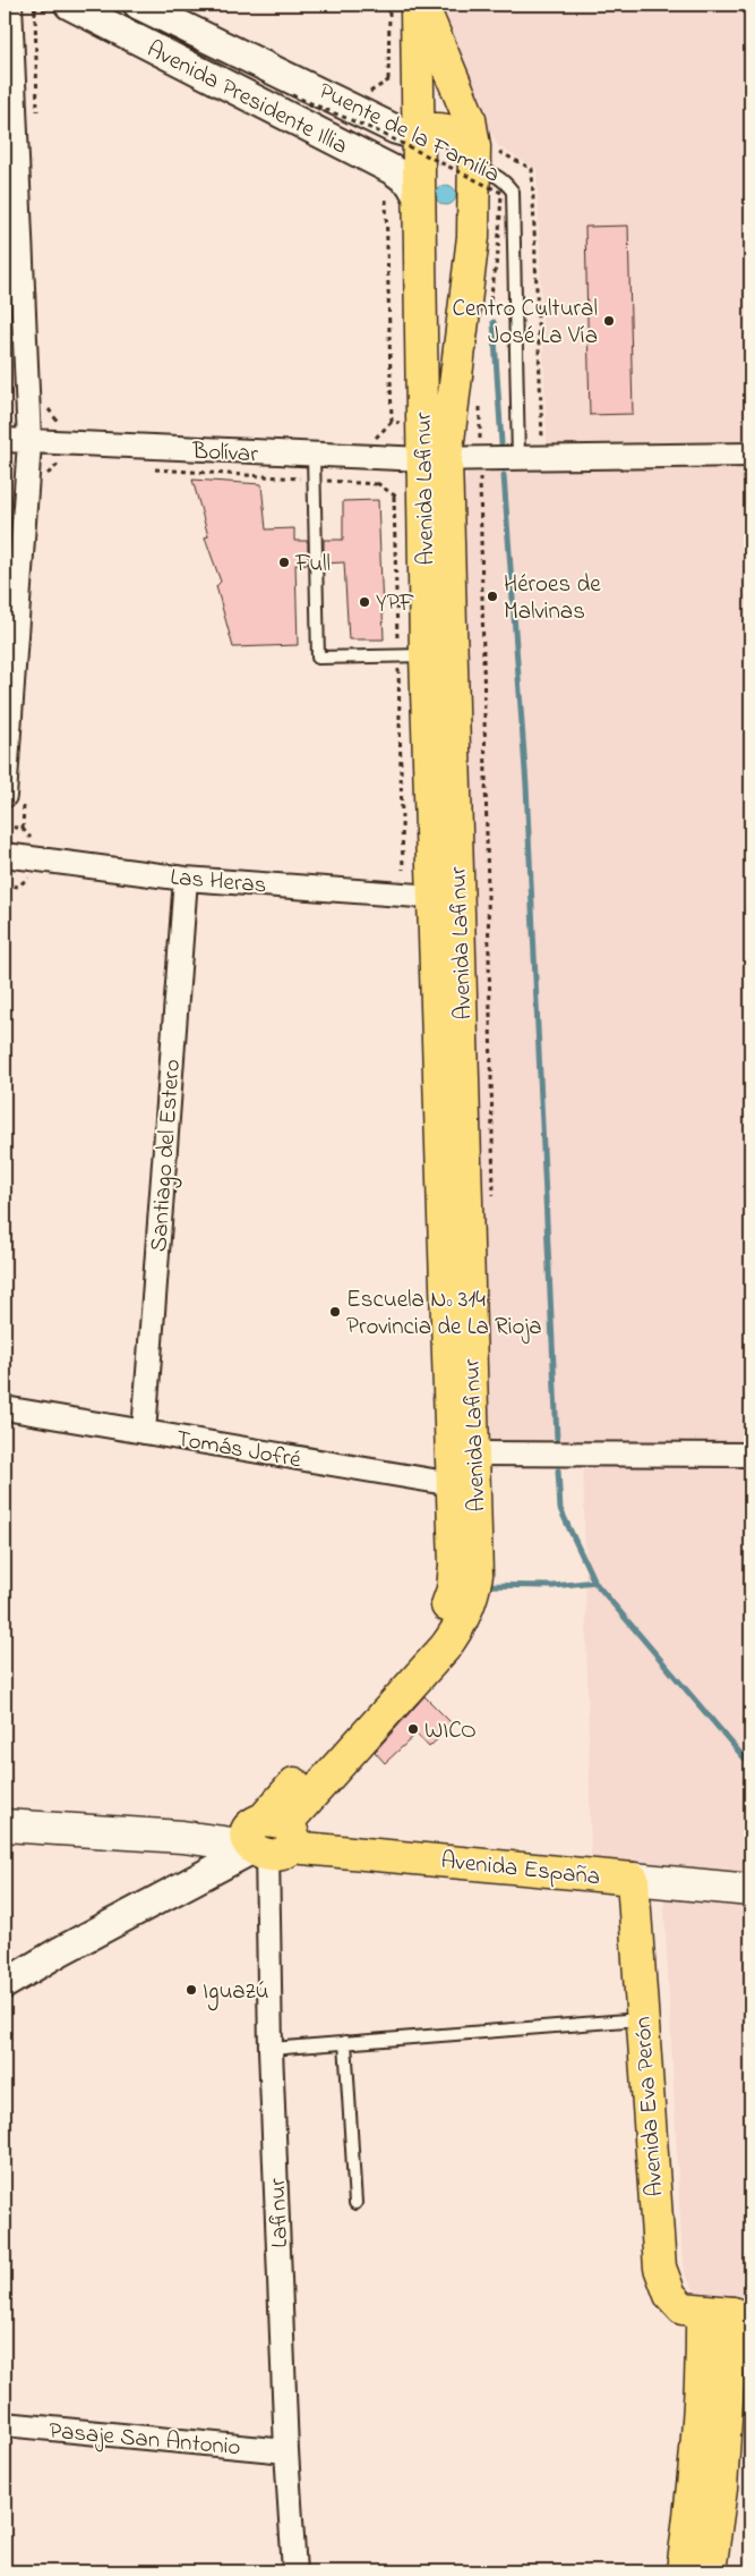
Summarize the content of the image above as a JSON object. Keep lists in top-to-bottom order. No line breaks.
{"streets":{"main road":["Avenida Lafinur","Avenida España","Avenida Eva Perón"],"street":["Avenida Presidente Illia","Bolívar","Las Heras","Santiago del Estero","Tomás Jofré","Lafinur","Pasaje San Antonio"],"path":["Puente de la Familia"]},"crossings":[["Avenida Presidente Illia","Avenida Lafinur"],["Bolívar","Avenida Lafinur"],["Avenida Lafinur","Las Heras"],["Avenida Lafinur","Tomás Jofré"],["Avenida Lafinur","Avenida España"],["Avenida Lafinur","Lafinur"],["Las Heras","Santiago del Estero"],["Santiago del Estero","Tomás Jofré"],["Avenida España","Avenida Eva Perón"],["Avenida España","Lafinur"],["Lafinur","Pasaje San Antonio"]],"places":["Centro Cultural José La Vía","Full","Héroes de Malvinas","YPF","Escuela Nº 314 Provincia de La Rioja","WICO","Iguazú"]}
